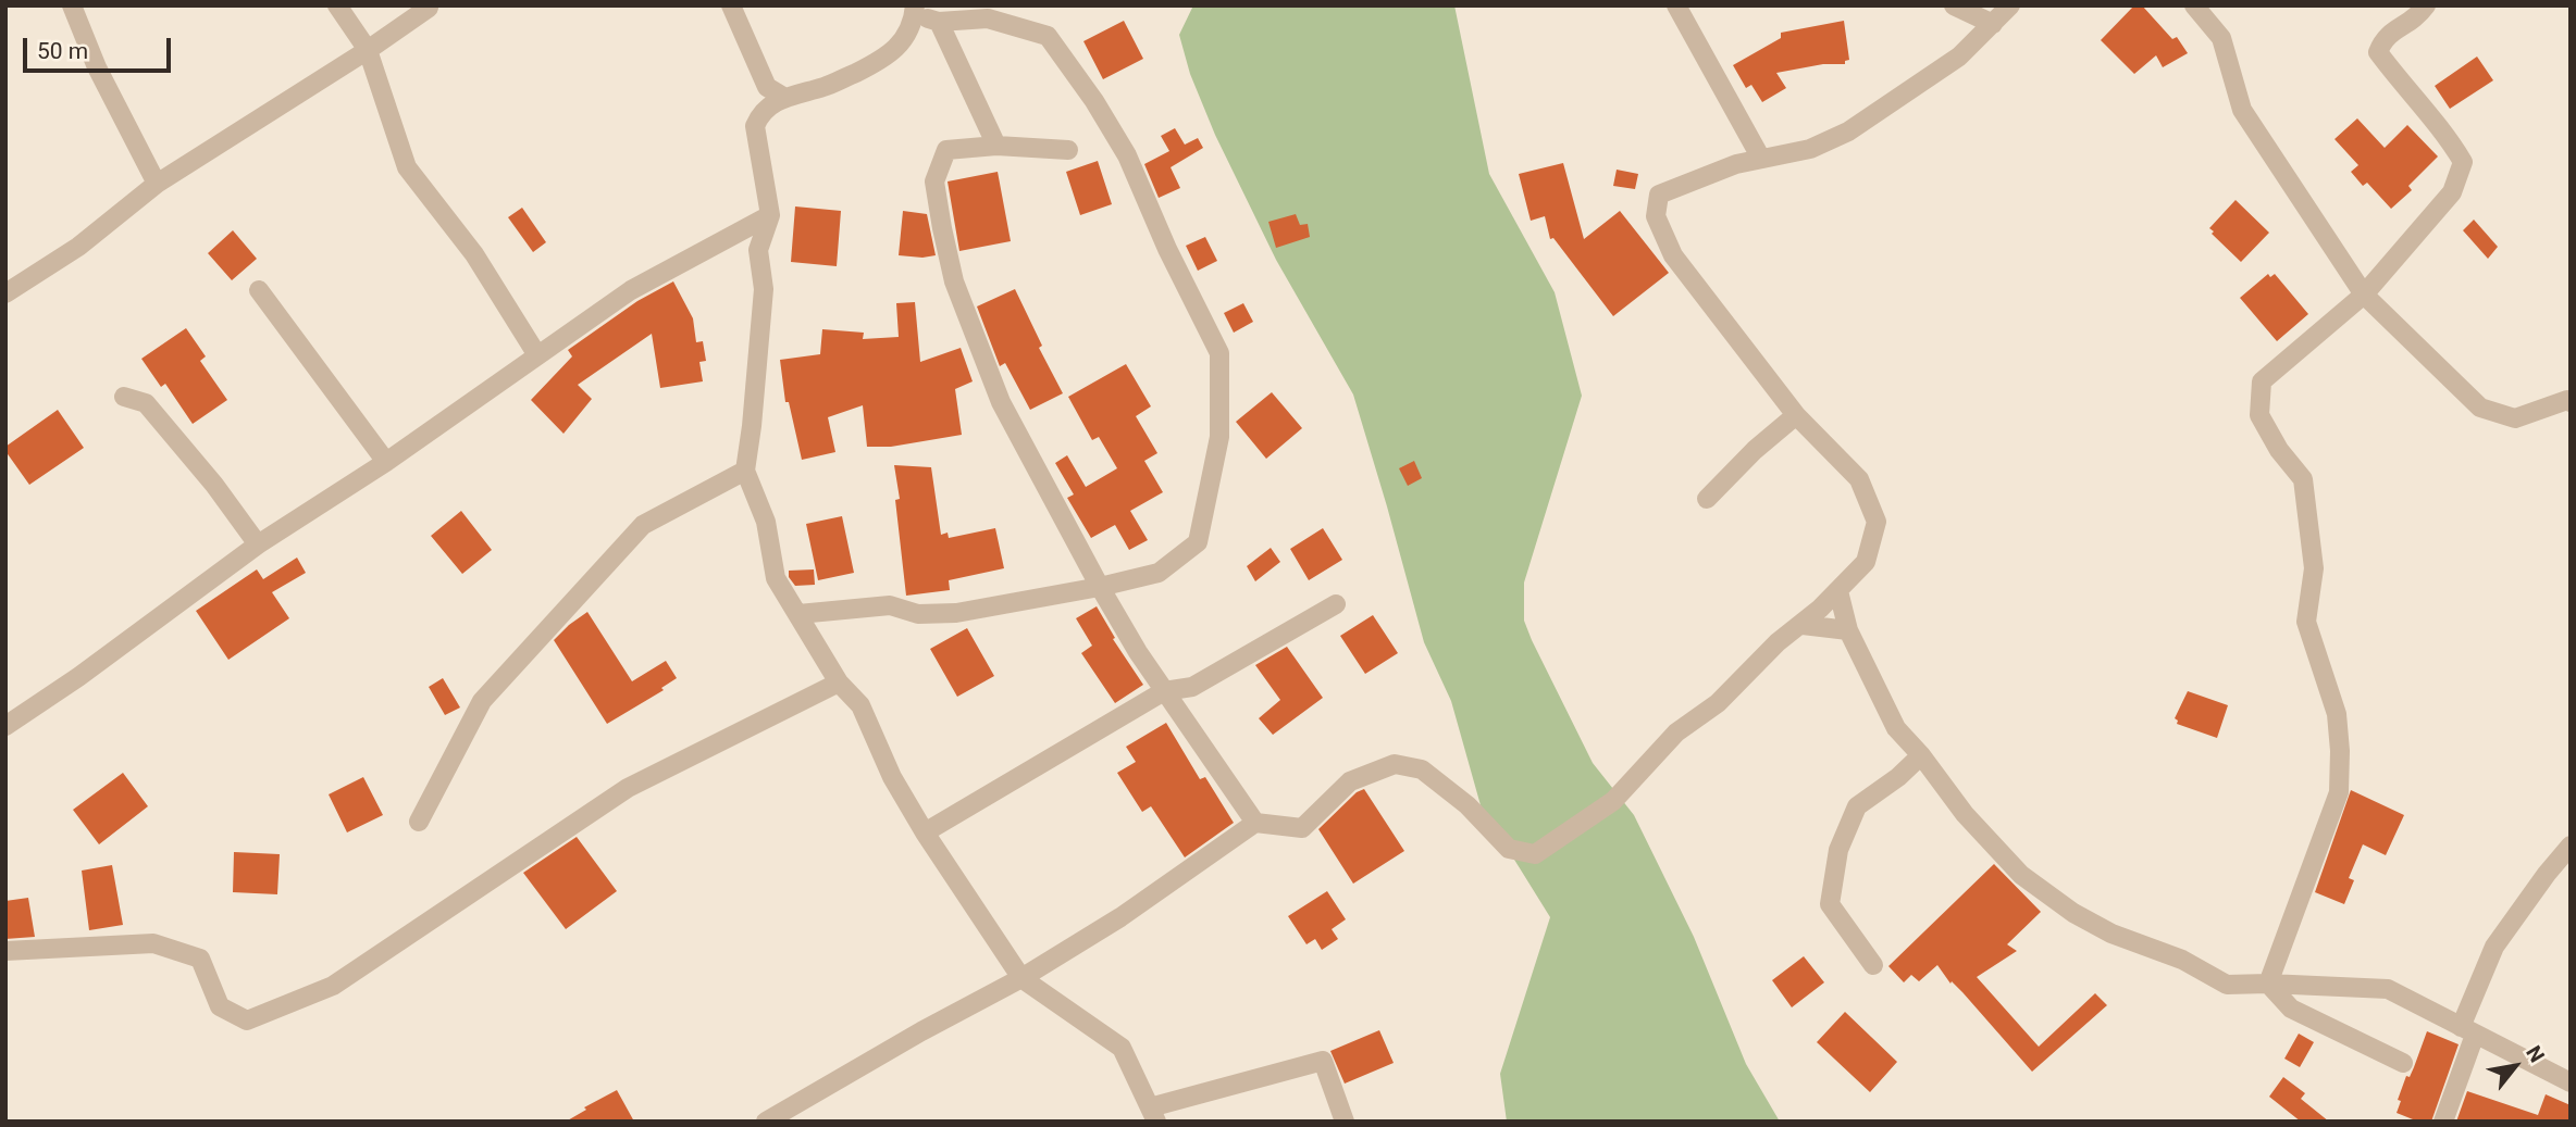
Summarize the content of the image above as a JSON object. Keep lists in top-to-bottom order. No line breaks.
{"scale_bar":"50 m","north":"top right"}
